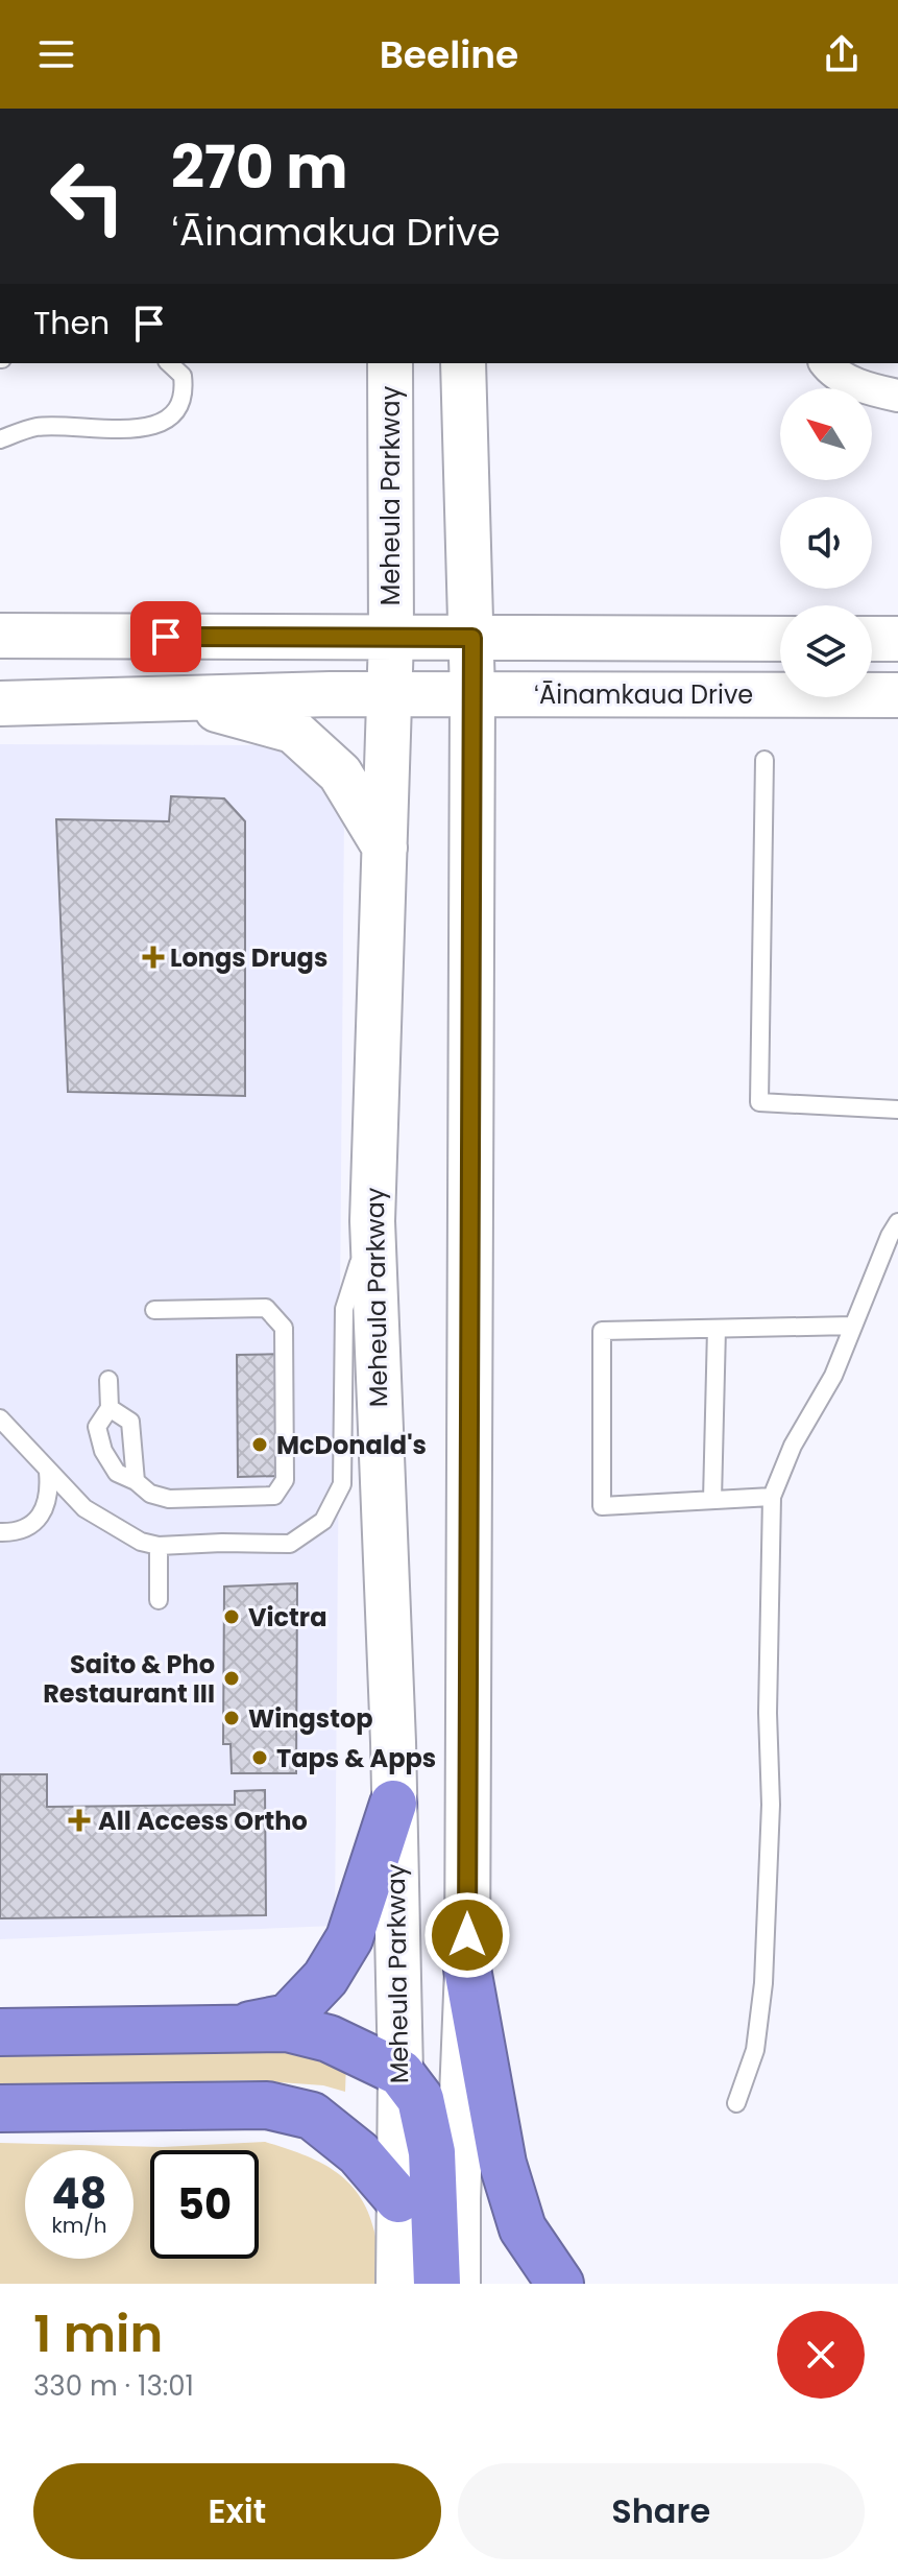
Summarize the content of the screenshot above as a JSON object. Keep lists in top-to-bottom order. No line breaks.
{"streets":{"main road":["Meheula Parkway","ʻĀinamkaua Drive"]},"crossings":[["Meheula Parkway","ʻĀinamkaua Drive"]],"places":{"health":["Longs Drugs","All Access Ortho"],"other":["McDonald's","Victra","Saito & Pho Restaurant III","Wingstop","Taps & Apps"]},"north":"top left","page":{"header":"Beeline","turn":["270 m","ʻĀinamakua Drive"],"then":"Then","speed":"48 km/h","limit":"50","heading":["1 min","330 m · 13:01"],"buttons":["Exit","Share"]}}
